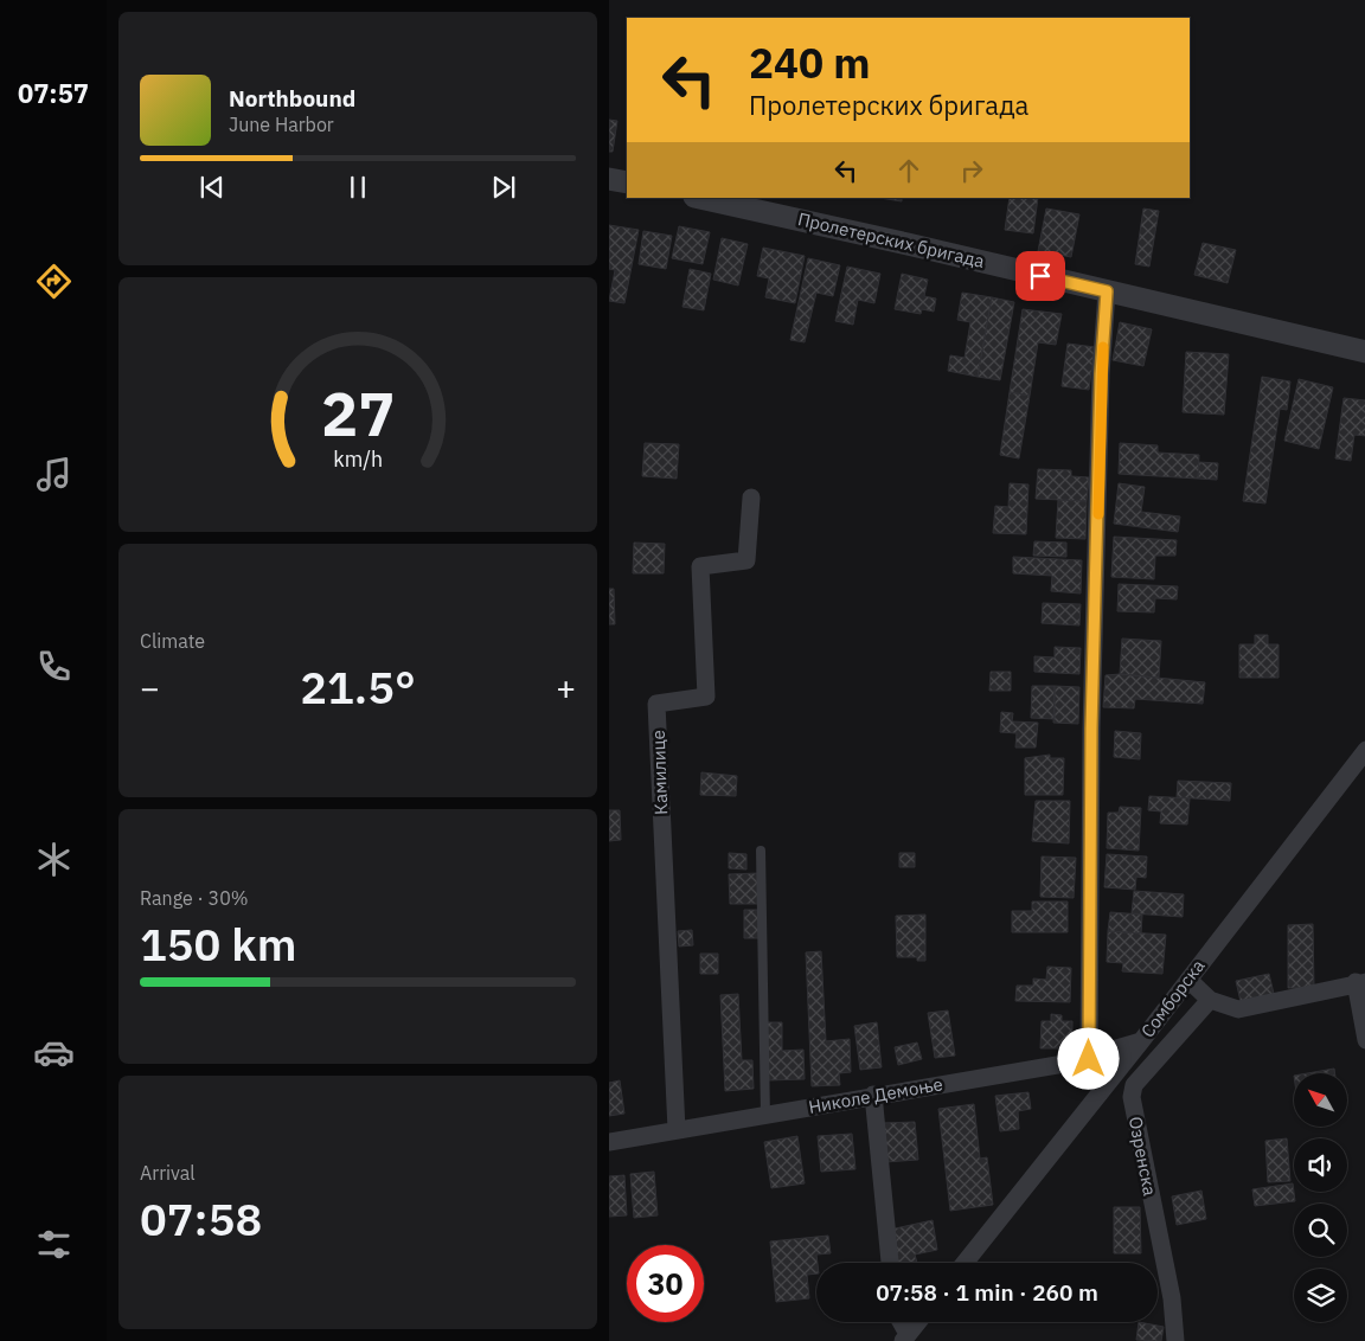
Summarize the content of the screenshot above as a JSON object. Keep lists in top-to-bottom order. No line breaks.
{"streets":{"street":["Пролетерских бригада","Камилице","Сомборска","Николе Демоње","Озренска"]},"crossings":[["Камилице","Николе Демоње"],["Сомборска","Николе Демоње"]],"north":"top left","page":{"tabs":"07:57","turn":["240 m","Пролетерских бригада"],"song":["Northbound","June Harbor"],"tile":["Climate",["Range · 30%","150 km"],["Arrival","07:58"]],"heat":["−","21.5°","+"],"limit":"30","trip":"07:58 · 1 min · 260 m","gauge":["27","km/h"]}}
